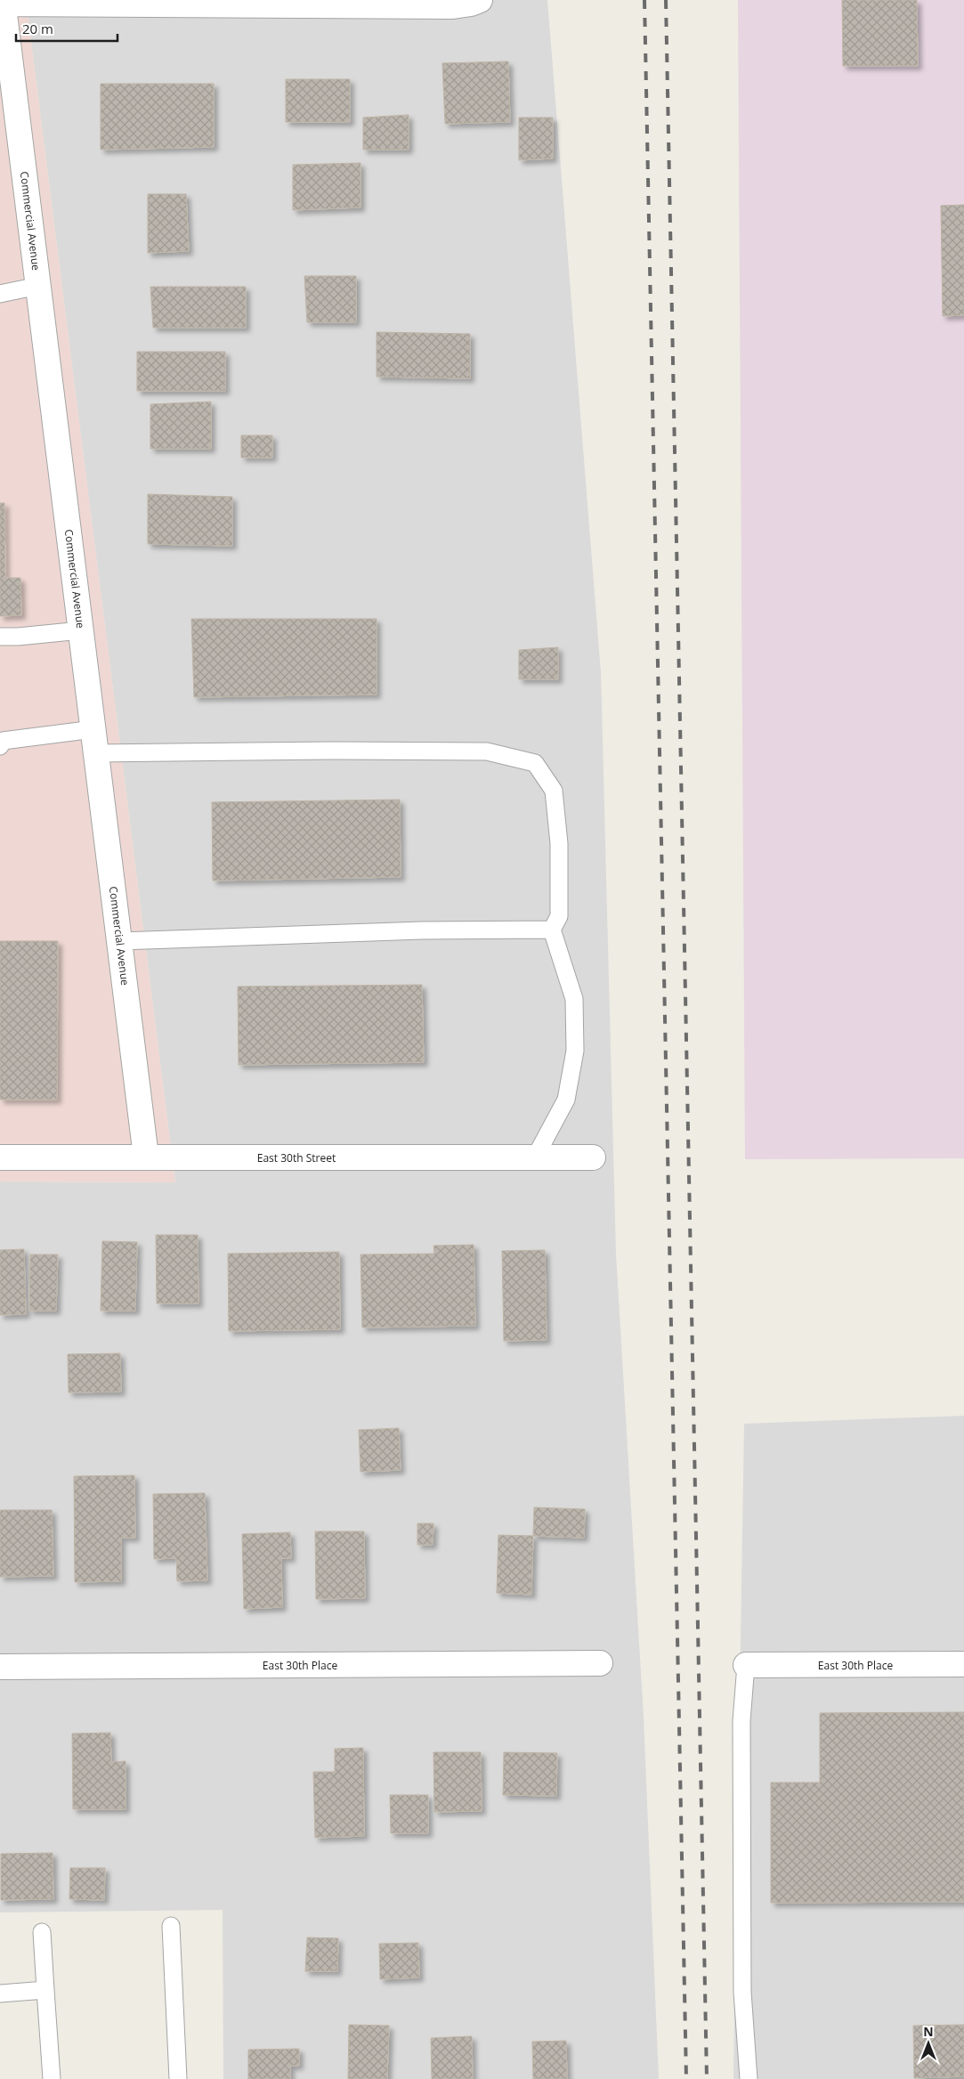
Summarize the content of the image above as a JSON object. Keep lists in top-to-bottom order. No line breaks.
{"streets":{"street":["Commercial Avenue","East 30th Street","East 30th Place"]},"crossings":[["Commercial Avenue","East 30th Street"]],"scale_bar":"20 m","north":"top"}
